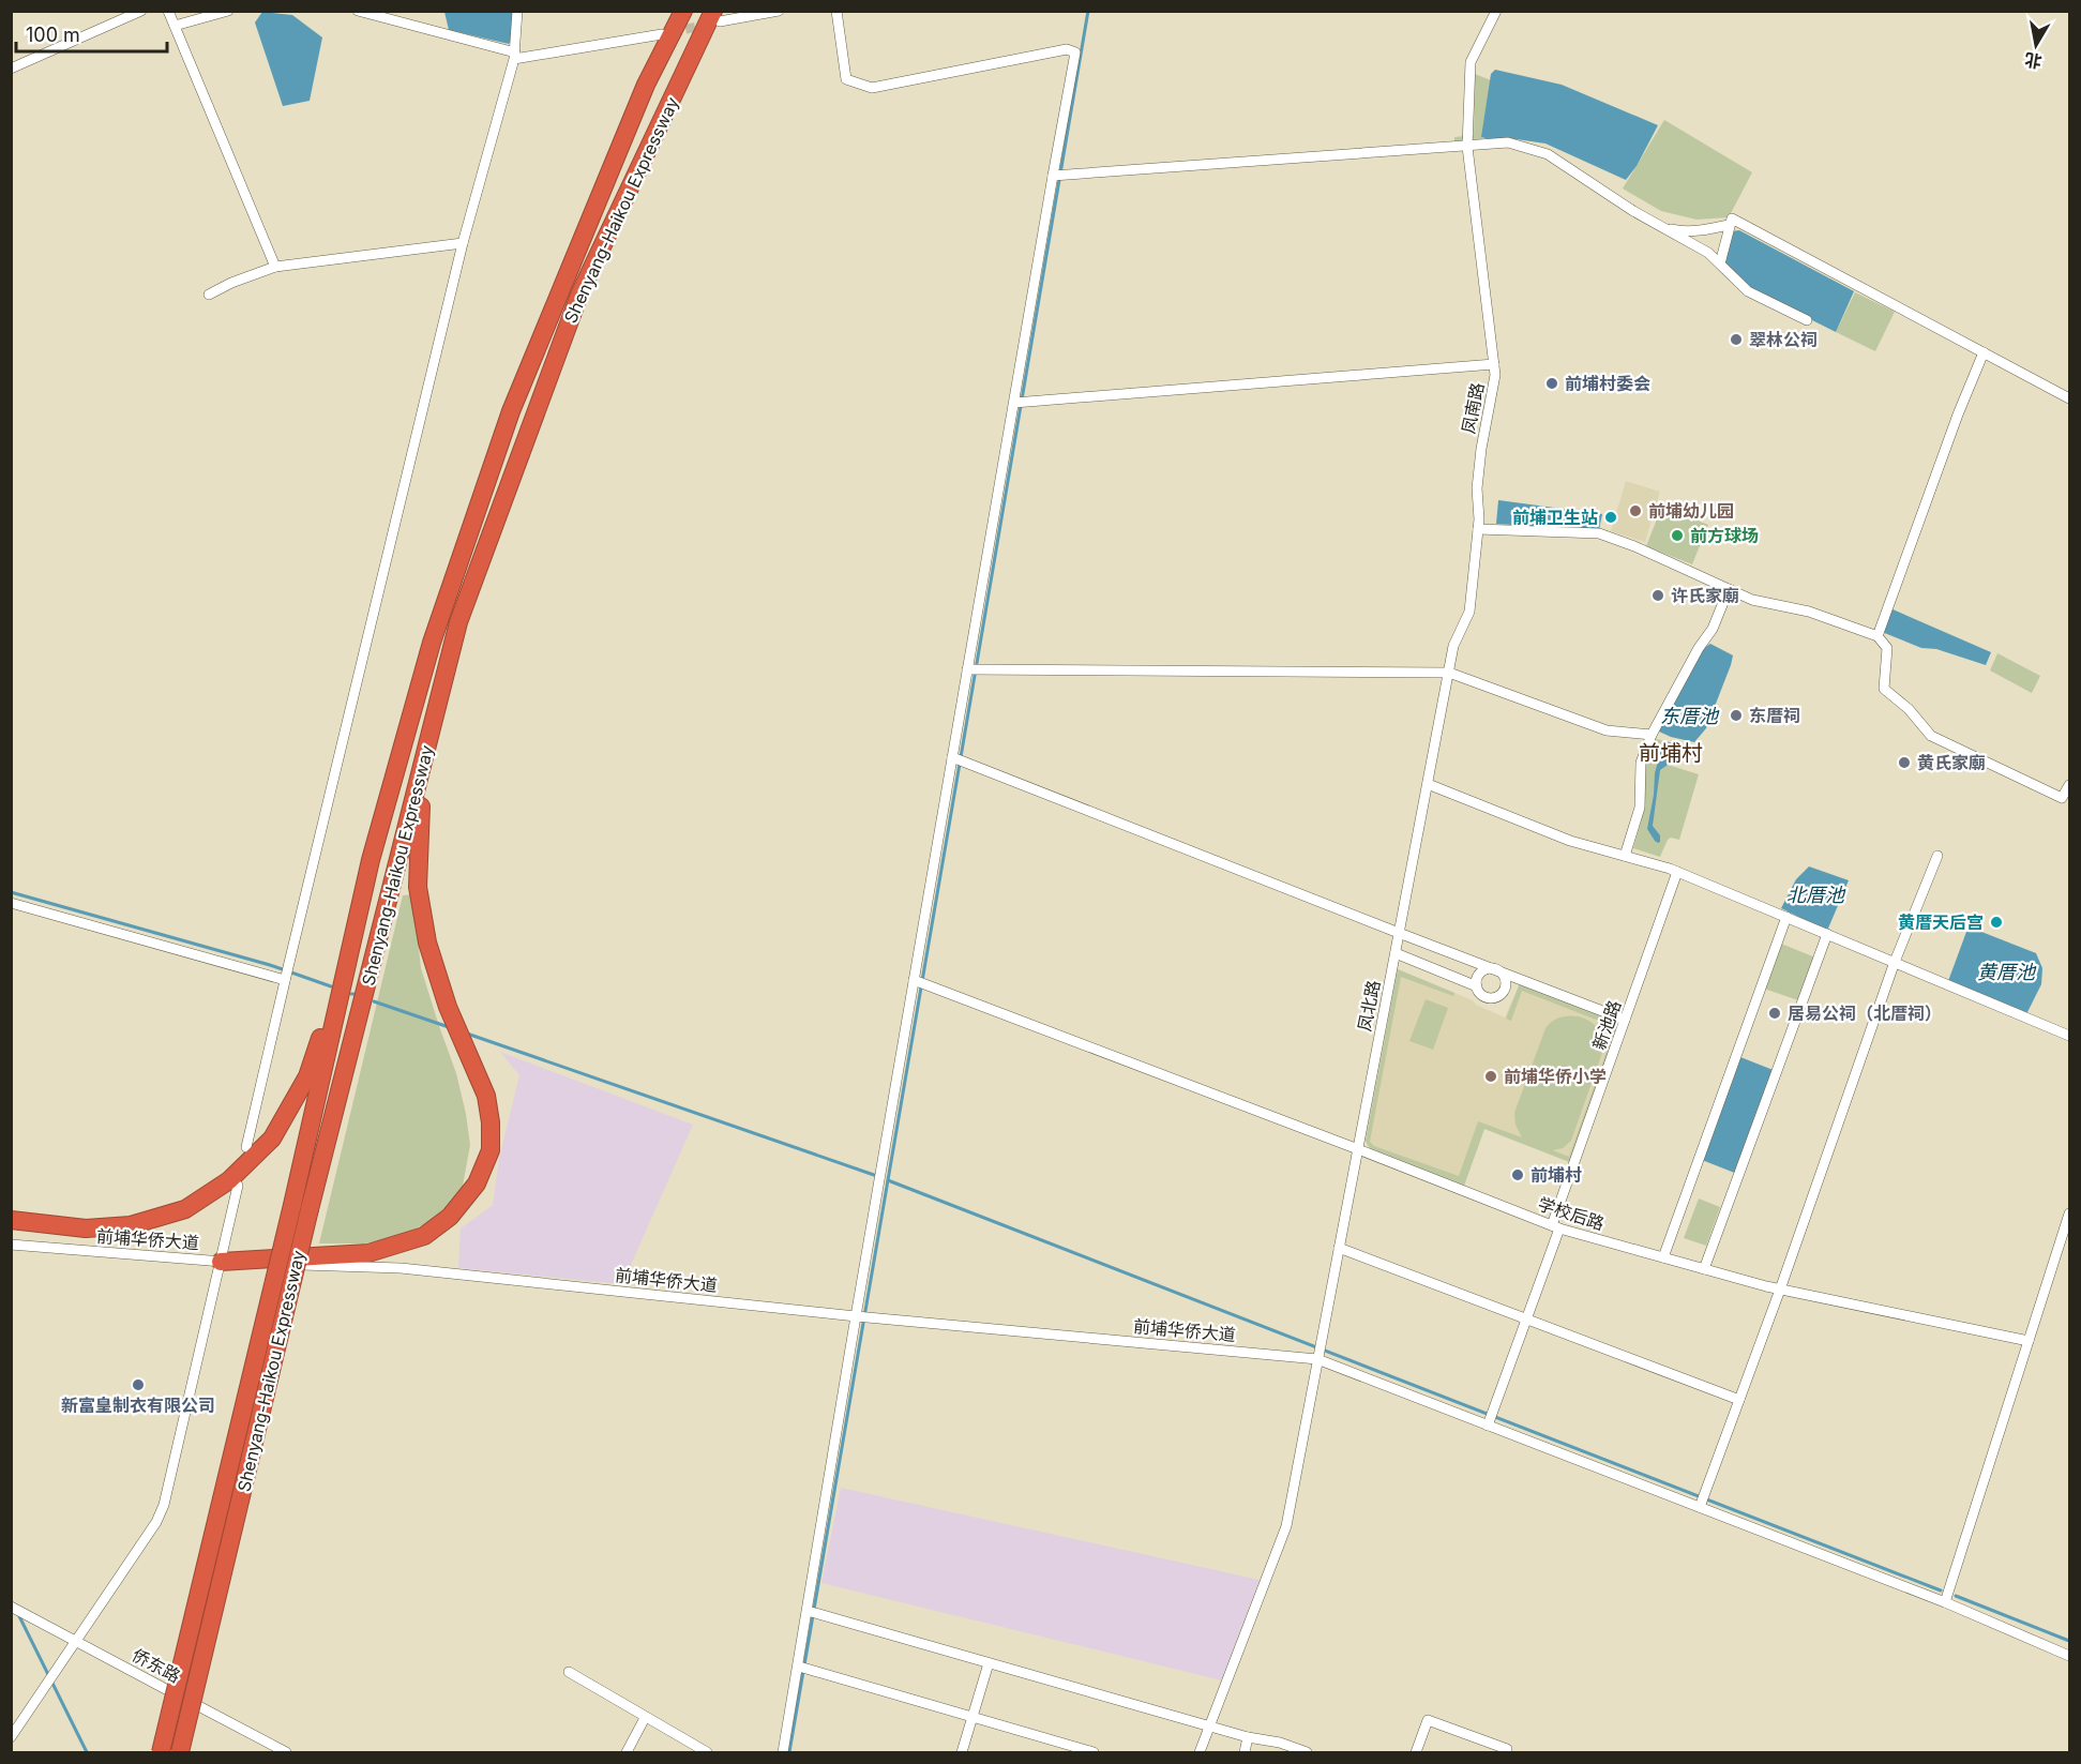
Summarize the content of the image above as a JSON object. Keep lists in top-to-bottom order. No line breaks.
{"streets":{"highway":["Shenyang-Haikou Expressway"],"street":["凤南路","凤北路","新池路","学校后路","前埔华侨大道","侨东路"]},"crossings":[["凤南路","凤北路"],["凤北路","学校后路"],["凤北路","前埔华侨大道"],["新池路","学校后路"],["新池路","前埔华侨大道"]],"districts":["前埔村"],"water":["东厝池","北厝池","黄厝池"],"places":["翠林公祠","前埔村委会","前埔幼儿园","前埔卫生站","前方球场","许氏家廟","东厝祠","黄氏家廟","黄厝天后宫","居易公祠（北厝祠）","前埔华侨小学","前埔村","新富皇制衣有限公司"],"scale_bar":"100 m","north":"bottom"}
